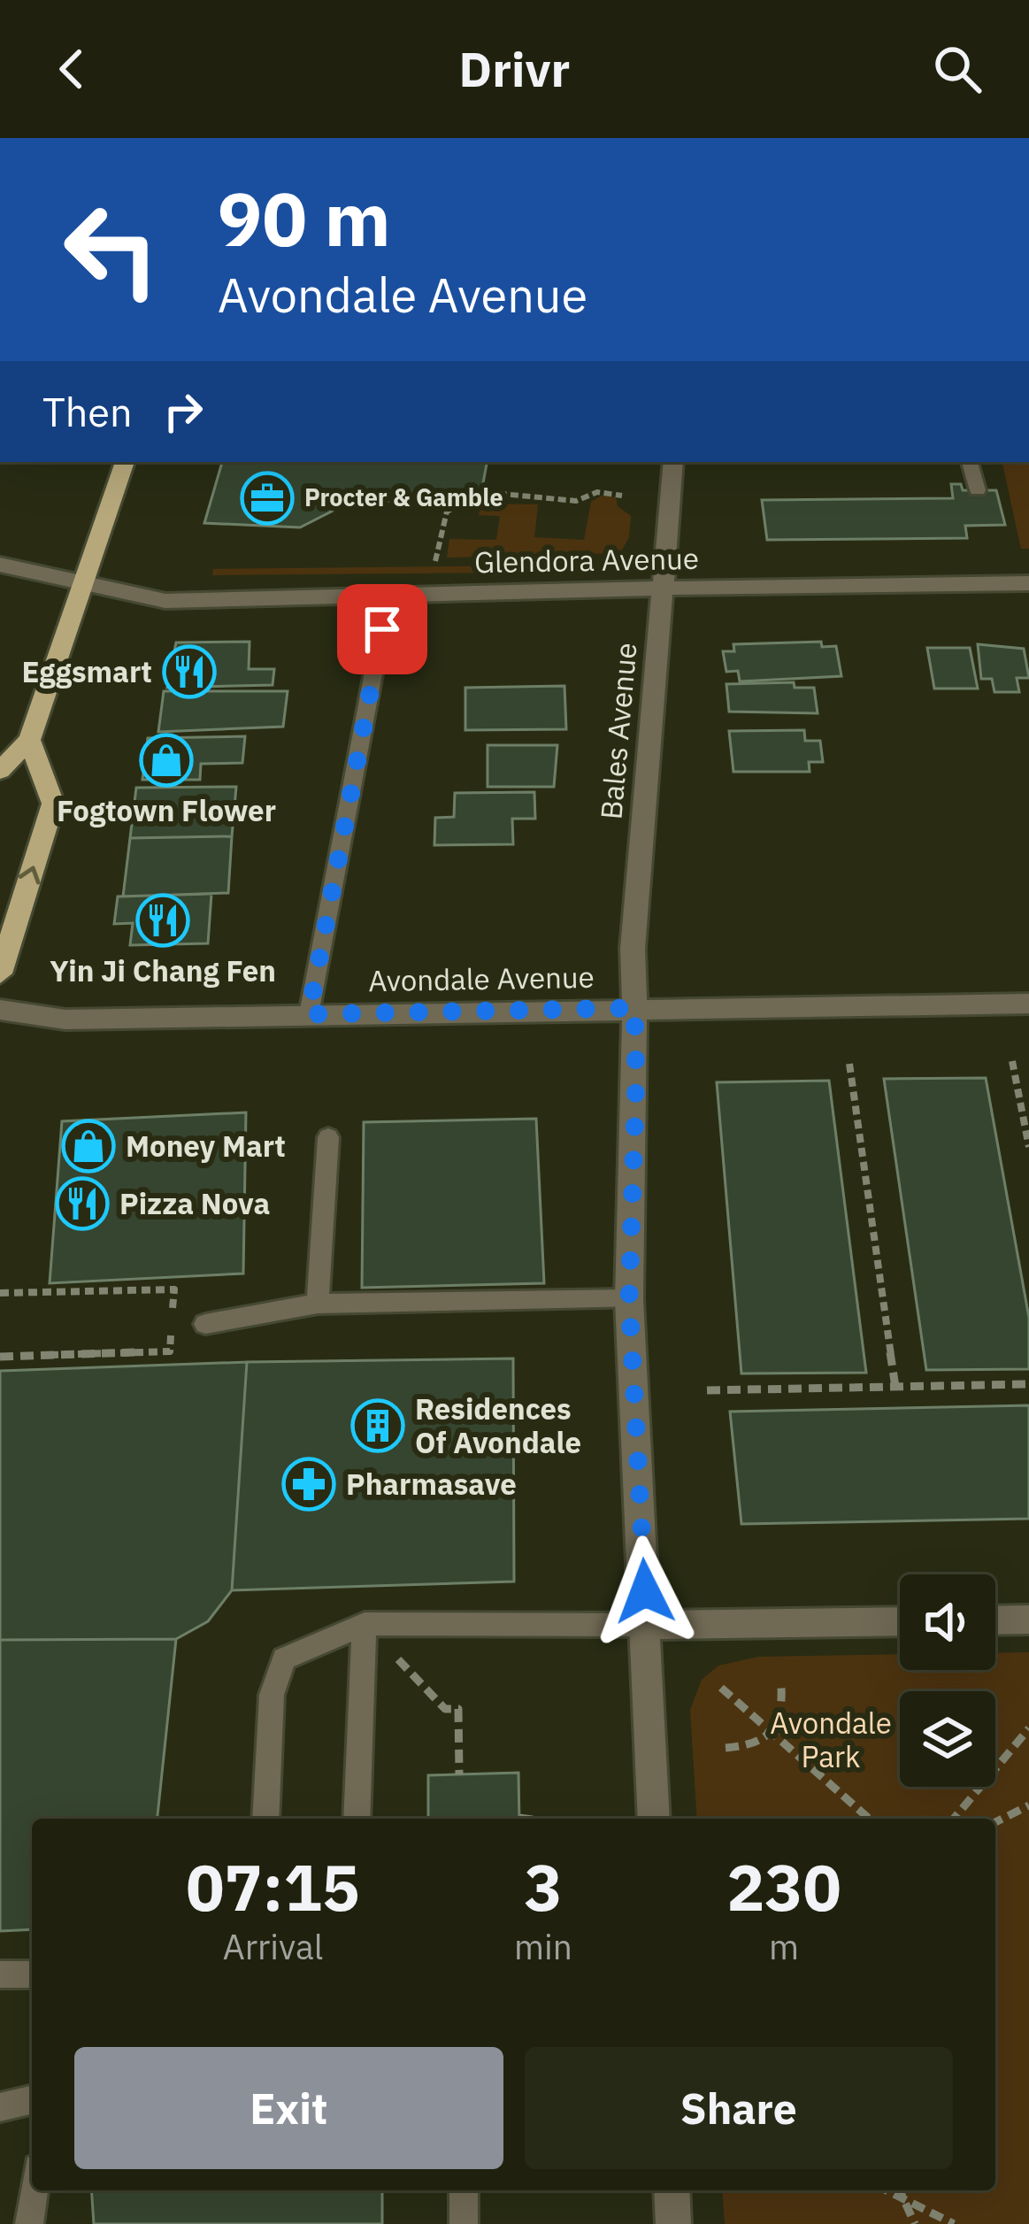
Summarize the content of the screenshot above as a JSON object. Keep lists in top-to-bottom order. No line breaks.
{"streets":{"street":["Glendora Avenue","Bales Avenue","Avondale Avenue"]},"crossings":[["Glendora Avenue","Bales Avenue"],["Bales Avenue","Avondale Avenue"]],"parks":["Avondale Park"],"places":{"office":["Procter & Gamble"],"restaurant":["Eggsmart","Yin Ji Chang Fen","Pizza Nova"],"shop":["Fogtown Flower","Money Mart"],"building":["Residences Of Avondale"],"pharmacy":["Pharmasave"]},"page":{"header":"Drivr","turn":["90 m","Avondale Avenue"],"then":"Then","eta":["07:15","Arrival","3","min","230","m"],"buttons":["Exit","Share"]}}
